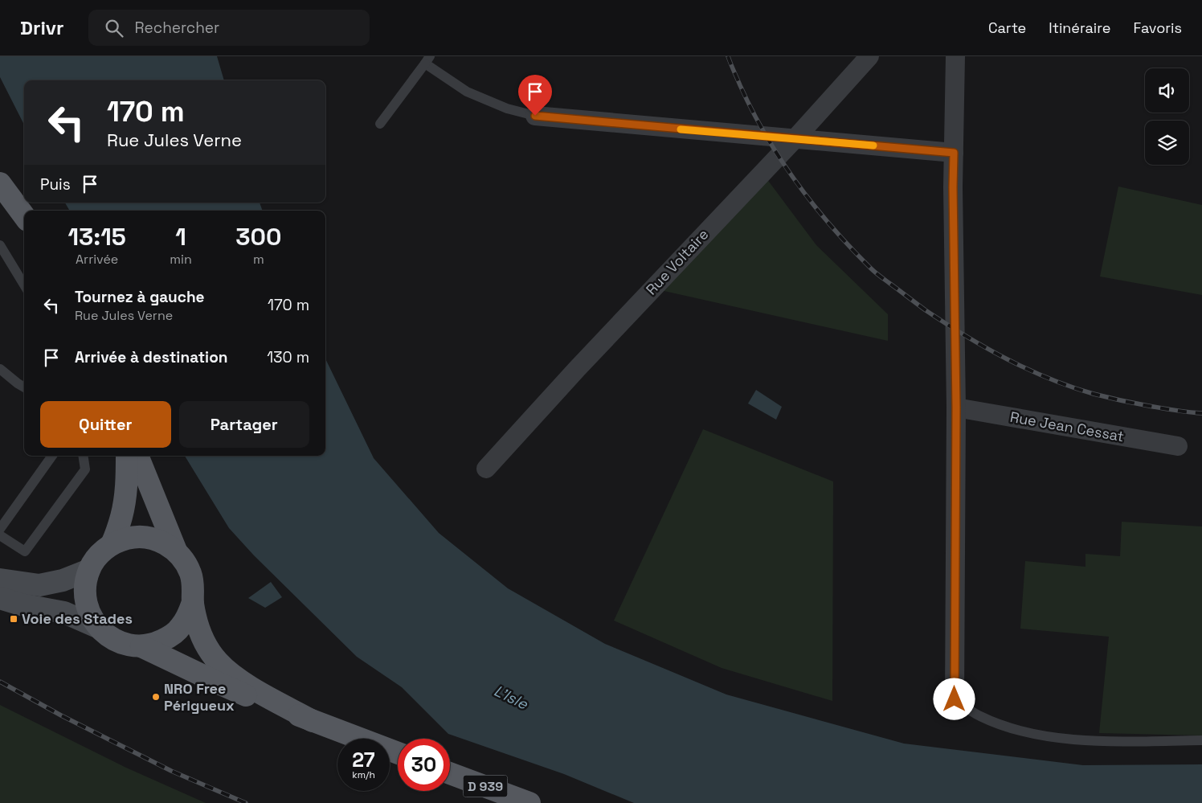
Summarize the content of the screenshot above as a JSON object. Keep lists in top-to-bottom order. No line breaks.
{"streets":{"main road":["D 939"],"street":["Rue Voltaire","Rue Jean Cessat"]},"water":["L'Isle"],"places":{"transit":["Voie des Stades"],"other":["NRO Free Périgueux"]},"page":{"header":"Drivr","search":"Rechercher","nav":["Carte","Itinéraire","Favoris"],"turn":["170 m","Rue Jules Verne"],"then":"Puis","eta":["13:15","Arrivée","1","min","300","m"],"list":[{"name":"Tournez à gauche","note":"Rue Jules Verne","value":"170 m"},{"name":"Arrivée à destination","value":"130 m"}],"buttons":["Quitter","Partager"],"speed":"27 km/h","limit":"30"}}
